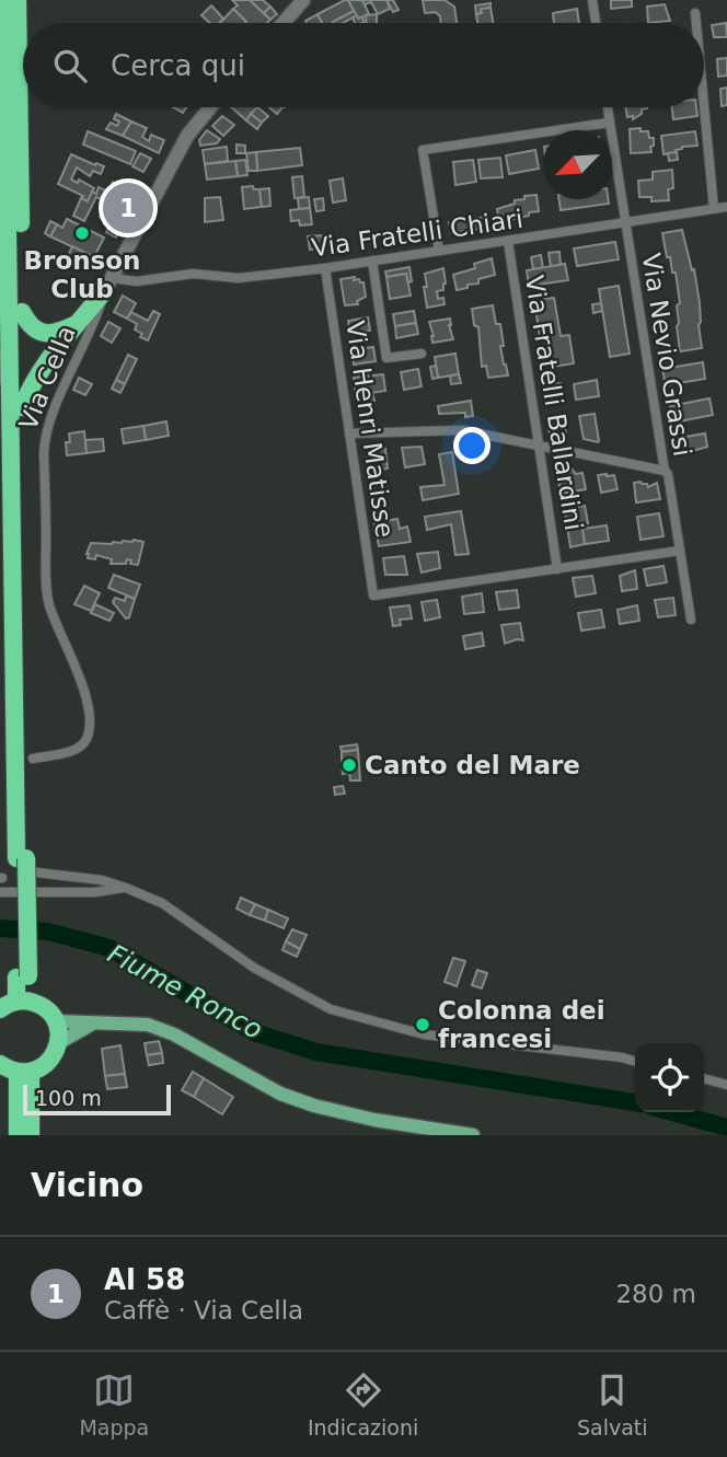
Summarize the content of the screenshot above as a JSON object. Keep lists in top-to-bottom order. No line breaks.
{"streets":{"street":["Via Fratelli Chiari","Via Nevio Grassi","Via Cella","Via Fratelli Ballardini","Via Henri Matisse"]},"crossings":[["Via Fratelli Chiari","Via Nevio Grassi"],["Via Fratelli Chiari","Via Cella"],["Via Fratelli Chiari","Via Fratelli Ballardini"],["Via Fratelli Chiari","Via Henri Matisse"],["Via Fratelli Ballardini","Via Henri Matisse"]],"water":["Fiume Ronco"],"places":["Bronson Club","Canto del Mare","Colonna dei francesi"],"scale_bar":"100 m","north":"bottom left","page":{"search":"Cerca qui","pins":"1","scale":"100 m","heading":"Vicino","list":[{"mark":"1","name":"Al 58","note":"Caffè · Via Cella","value":"280 m"}],"nav":["Mappa","Indicazioni","Salvati"]}}
